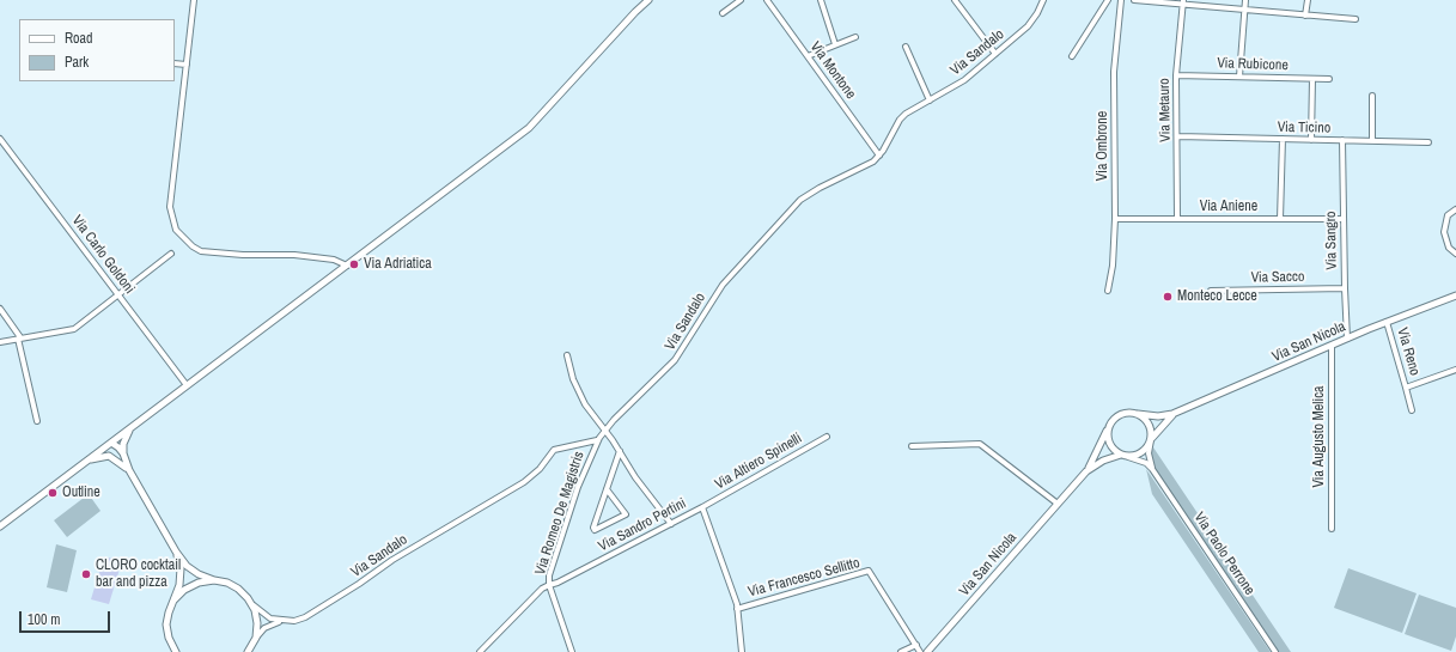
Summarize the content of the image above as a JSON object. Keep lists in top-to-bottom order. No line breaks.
{"streets":{"street":["Via Sandalo","Via Rubicone","Via Montone","Via Metauro","Via Ticino","Via Ombrone","Via Aniene","Via Sangro","Via Carlo Goldoni","Via Sacco","Via San Nicola","Via Reno","Via Augusto Melica","Via Altiero Spinelli","Via Romeo De Magistris","Via Sandro Pertini","Via Paolo Perrone","Via Francesco Sellitto"]},"crossings":[["Via Sandalo","Via Montone"],["Via Sandalo","Via Romeo De Magistris"],["Via Rubicone","Via Metauro"],["Via Metauro","Via Ticino"],["Via Metauro","Via Aniene"],["Via Ticino","Via Sangro"],["Via Ombrone","Via Aniene"],["Via Aniene","Via Sangro"],["Via Sangro","Via Sacco"],["Via Sangro","Via San Nicola"],["Via San Nicola","Via Reno"],["Via San Nicola","Via Augusto Melica"],["Via San Nicola","Via Paolo Perrone"],["Via Altiero Spinelli","Via Sandro Pertini"],["Via Romeo De Magistris","Via Sandro Pertini"],["Via Sandro Pertini","Via Francesco Sellitto"]],"places":["Via Adriatica","Monteco Lecce","Outline","CLORO cocktail bar and pizza"],"legend":["Road","Park"],"scale_bar":"100 m"}
